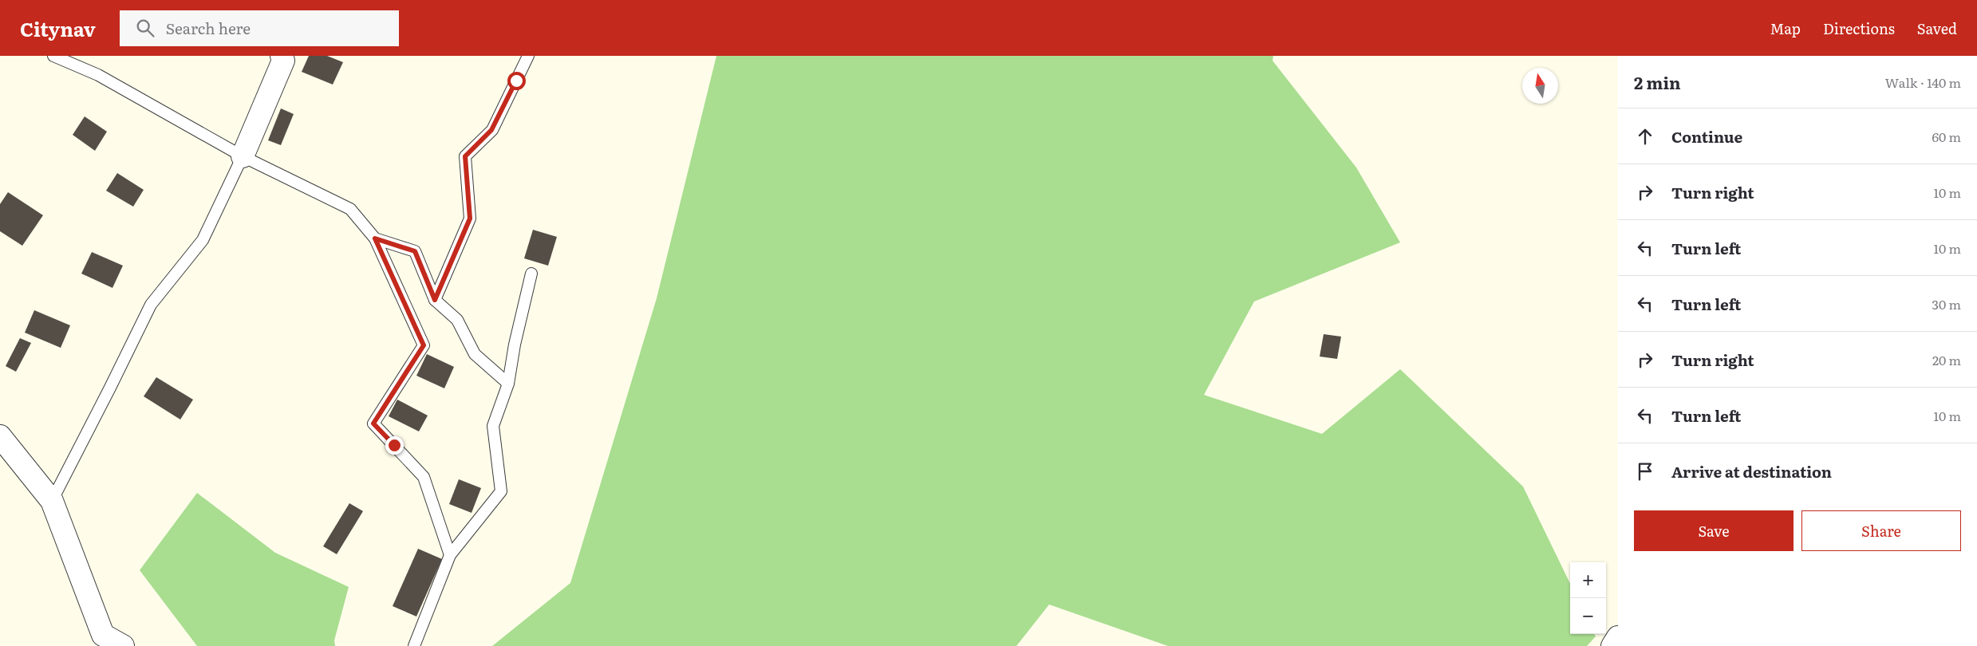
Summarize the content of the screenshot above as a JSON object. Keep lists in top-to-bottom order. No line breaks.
{"north":"top","page":{"header":"Citynav","search":"Search here","nav":["Map","Directions","Saved"],"heading":["2 min","Walk · 140 m"],"list":[["Continue","60 m"],["Turn right","10 m"],["Turn left","10 m"],["Turn left","30 m"],["Turn right","20 m"],["Turn left","10 m"],"Arrive at destination"],"buttons":["Save","Share"],"map_buttons":["+","−"]}}
